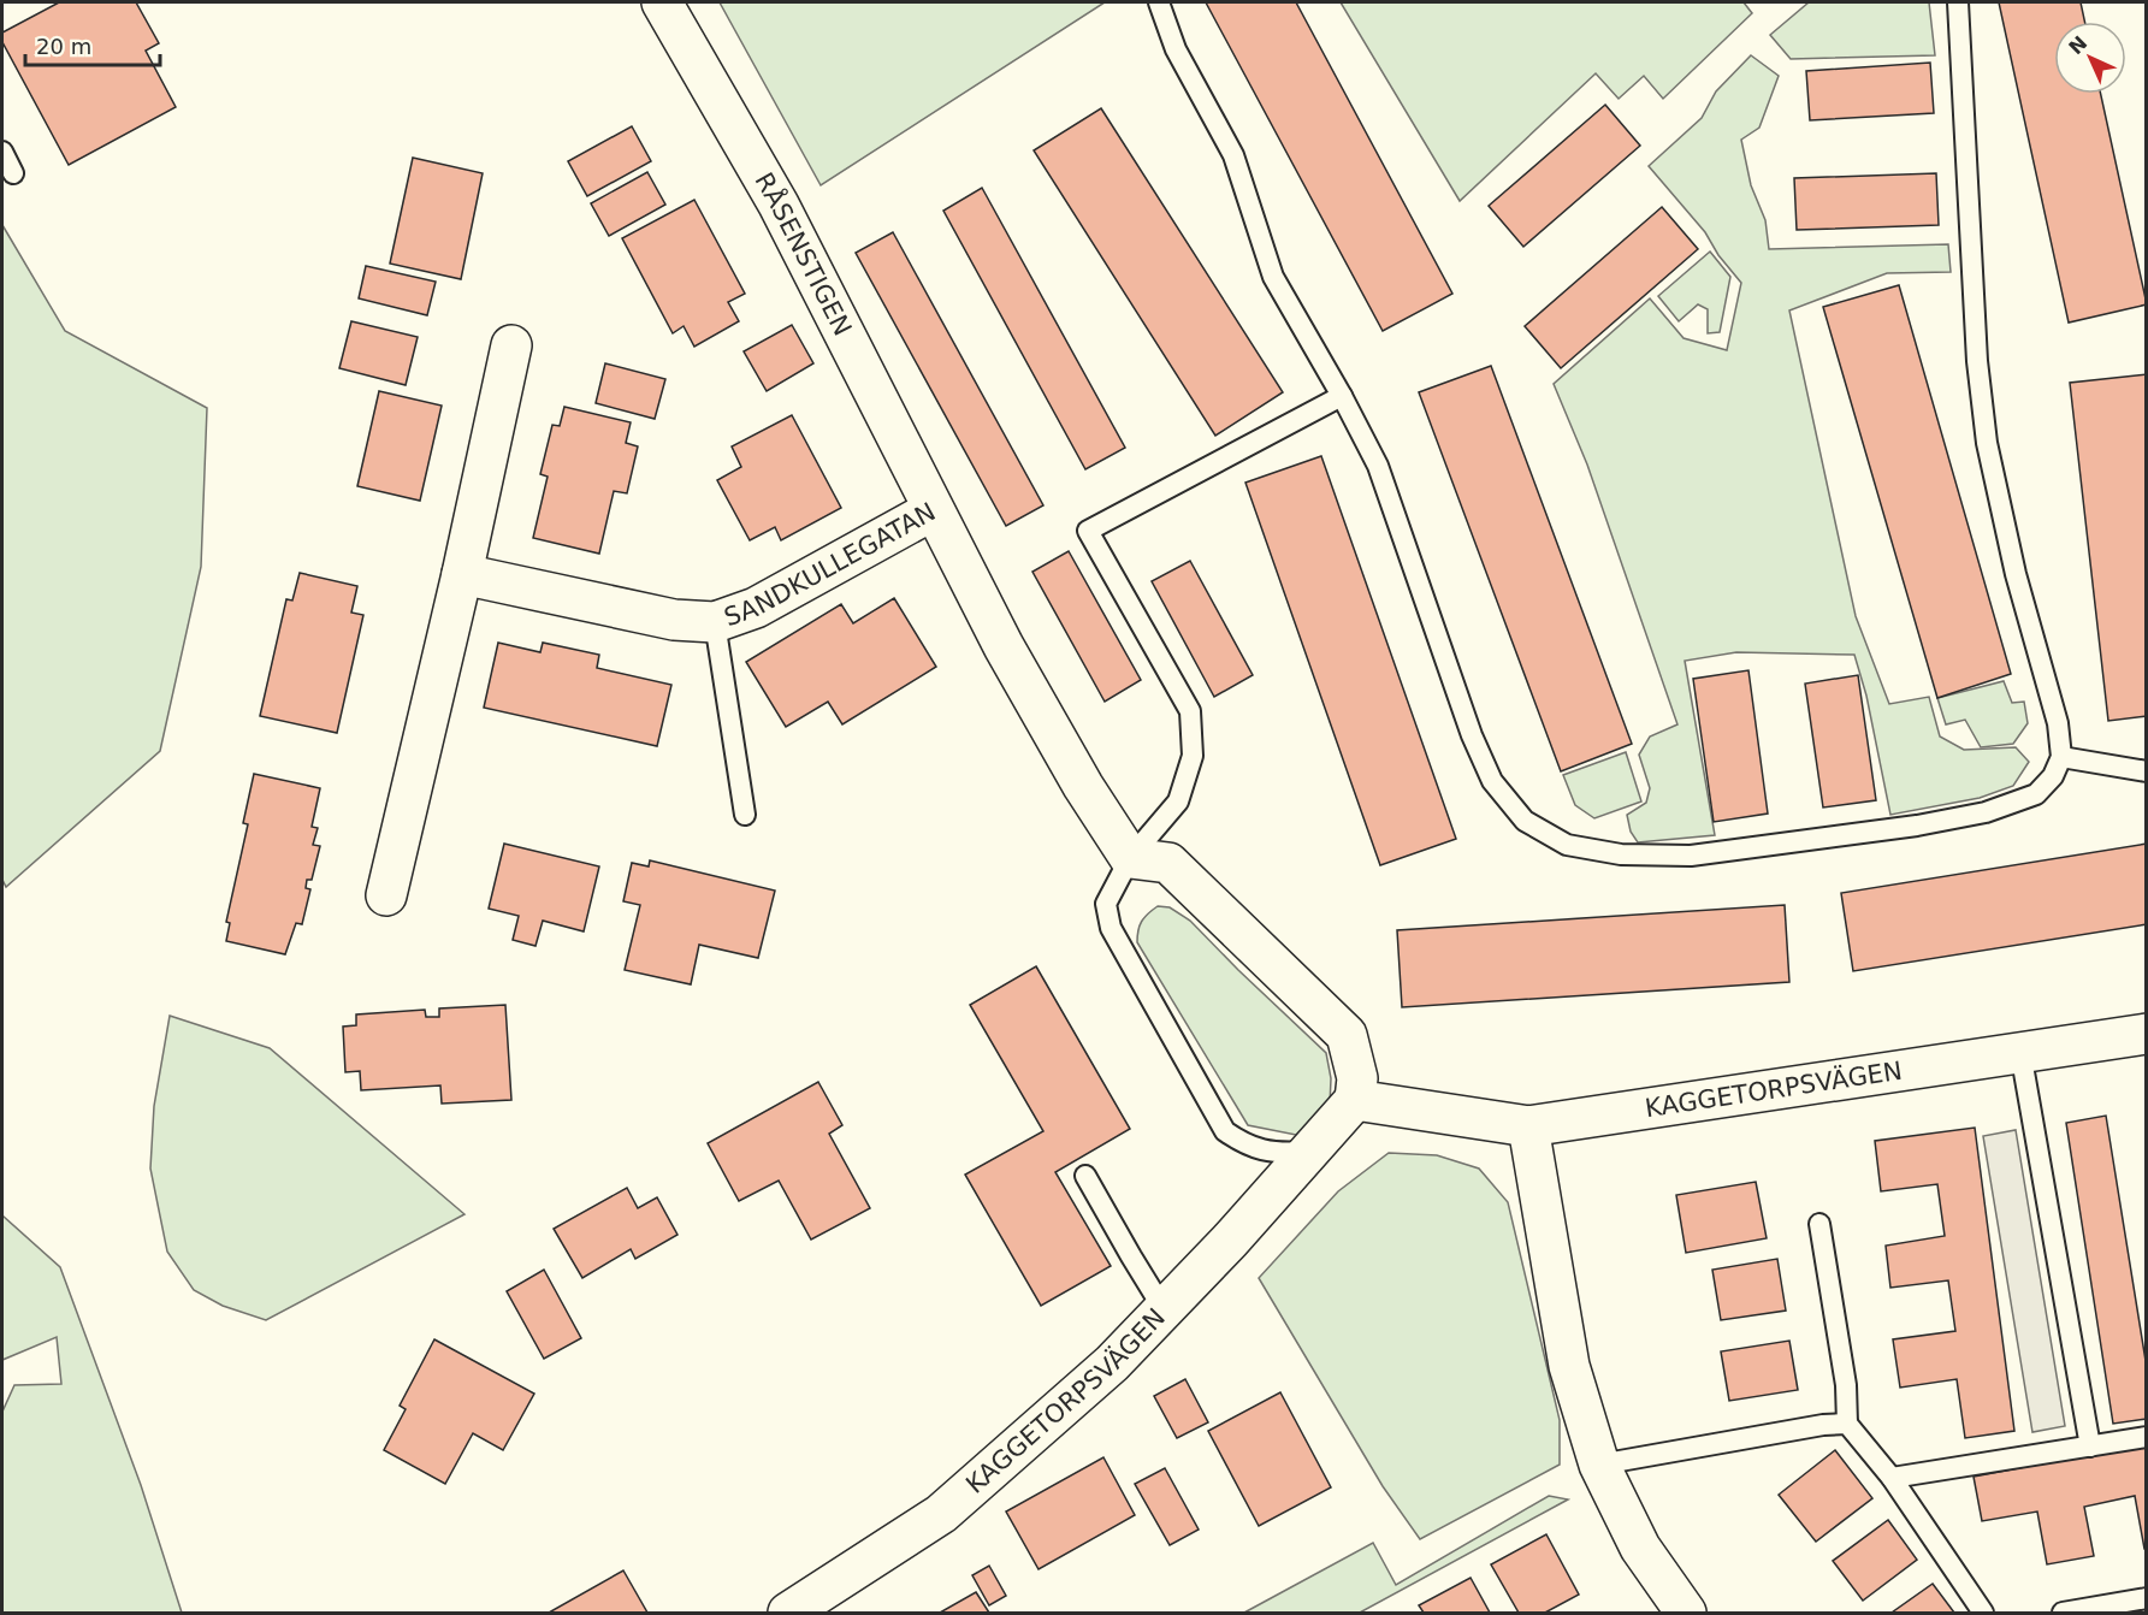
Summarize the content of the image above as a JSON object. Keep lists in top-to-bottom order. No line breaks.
{"streets":{"street":["RÅSENSTIGEN","SANDKULLEGATAN","KAGGETORPSVÄGEN"]},"crossings":[["RÅSENSTIGEN","SANDKULLEGATAN"]],"scale_bar":"20 m","north":"top left"}
